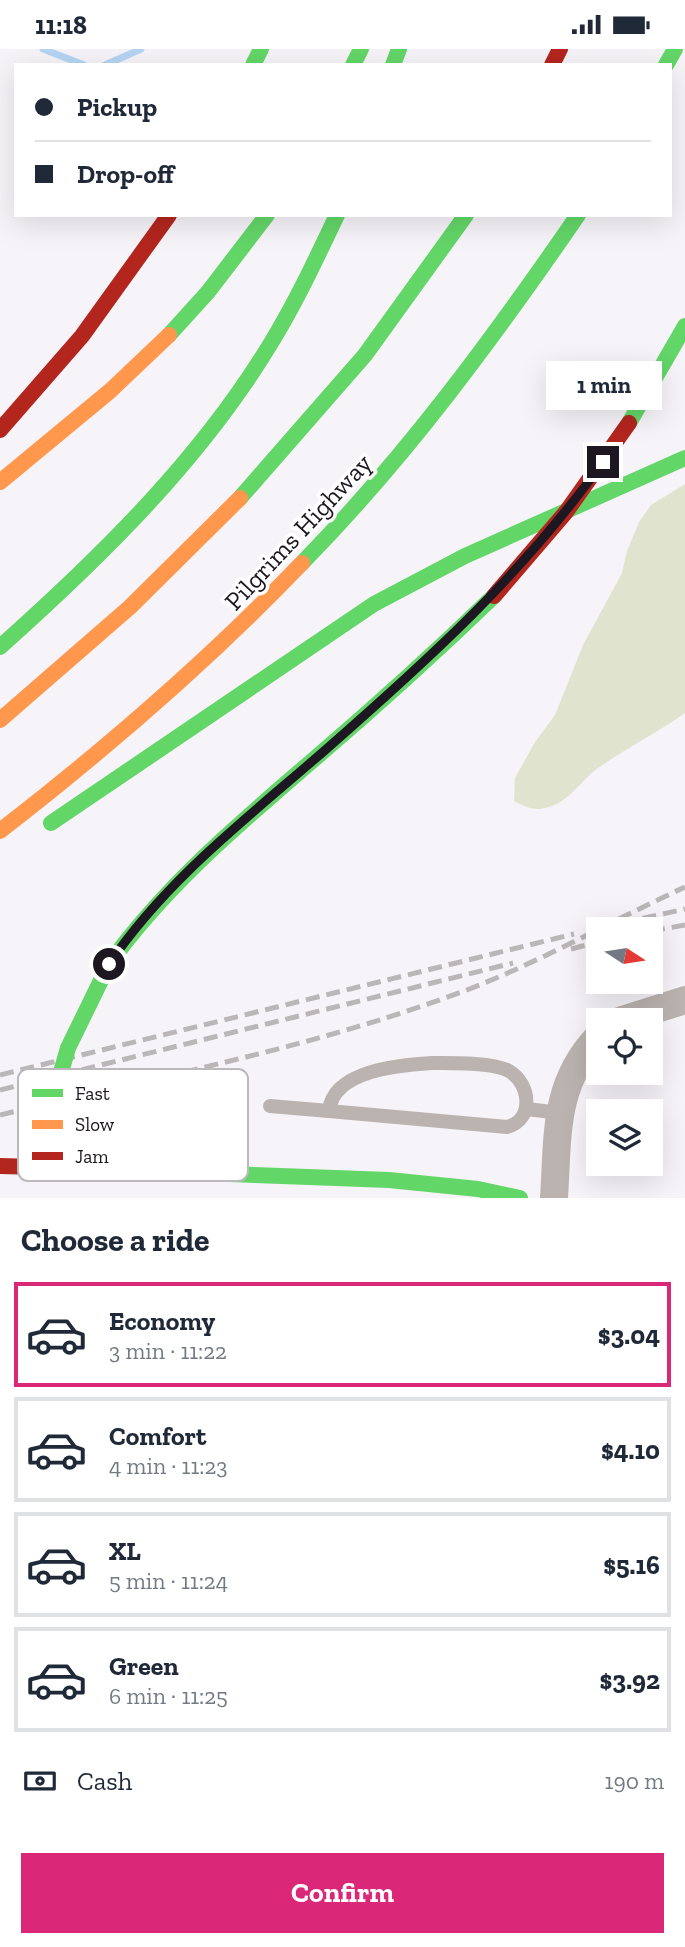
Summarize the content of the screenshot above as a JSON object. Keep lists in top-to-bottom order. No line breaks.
{"streets":{"main road":["Pilgrims Highway"]},"legend":["Fast","Slow","Jam"],"north":"right","page":{"status":"11:18","banner":["Pickup","Drop-off"],"bubble":"1 min","heading":"Choose a ride","list":[{"name":"Economy","note":"3 min · 11:22","value":"$3.04"},{"name":"Comfort","note":"4 min · 11:23","value":"$4.10"},{"name":"XL","note":"5 min · 11:24","value":"$5.16"},{"name":"Green","note":"6 min · 11:25","value":"$3.92"}],"pay":["Cash","190 m"],"buttons":"Confirm"}}
